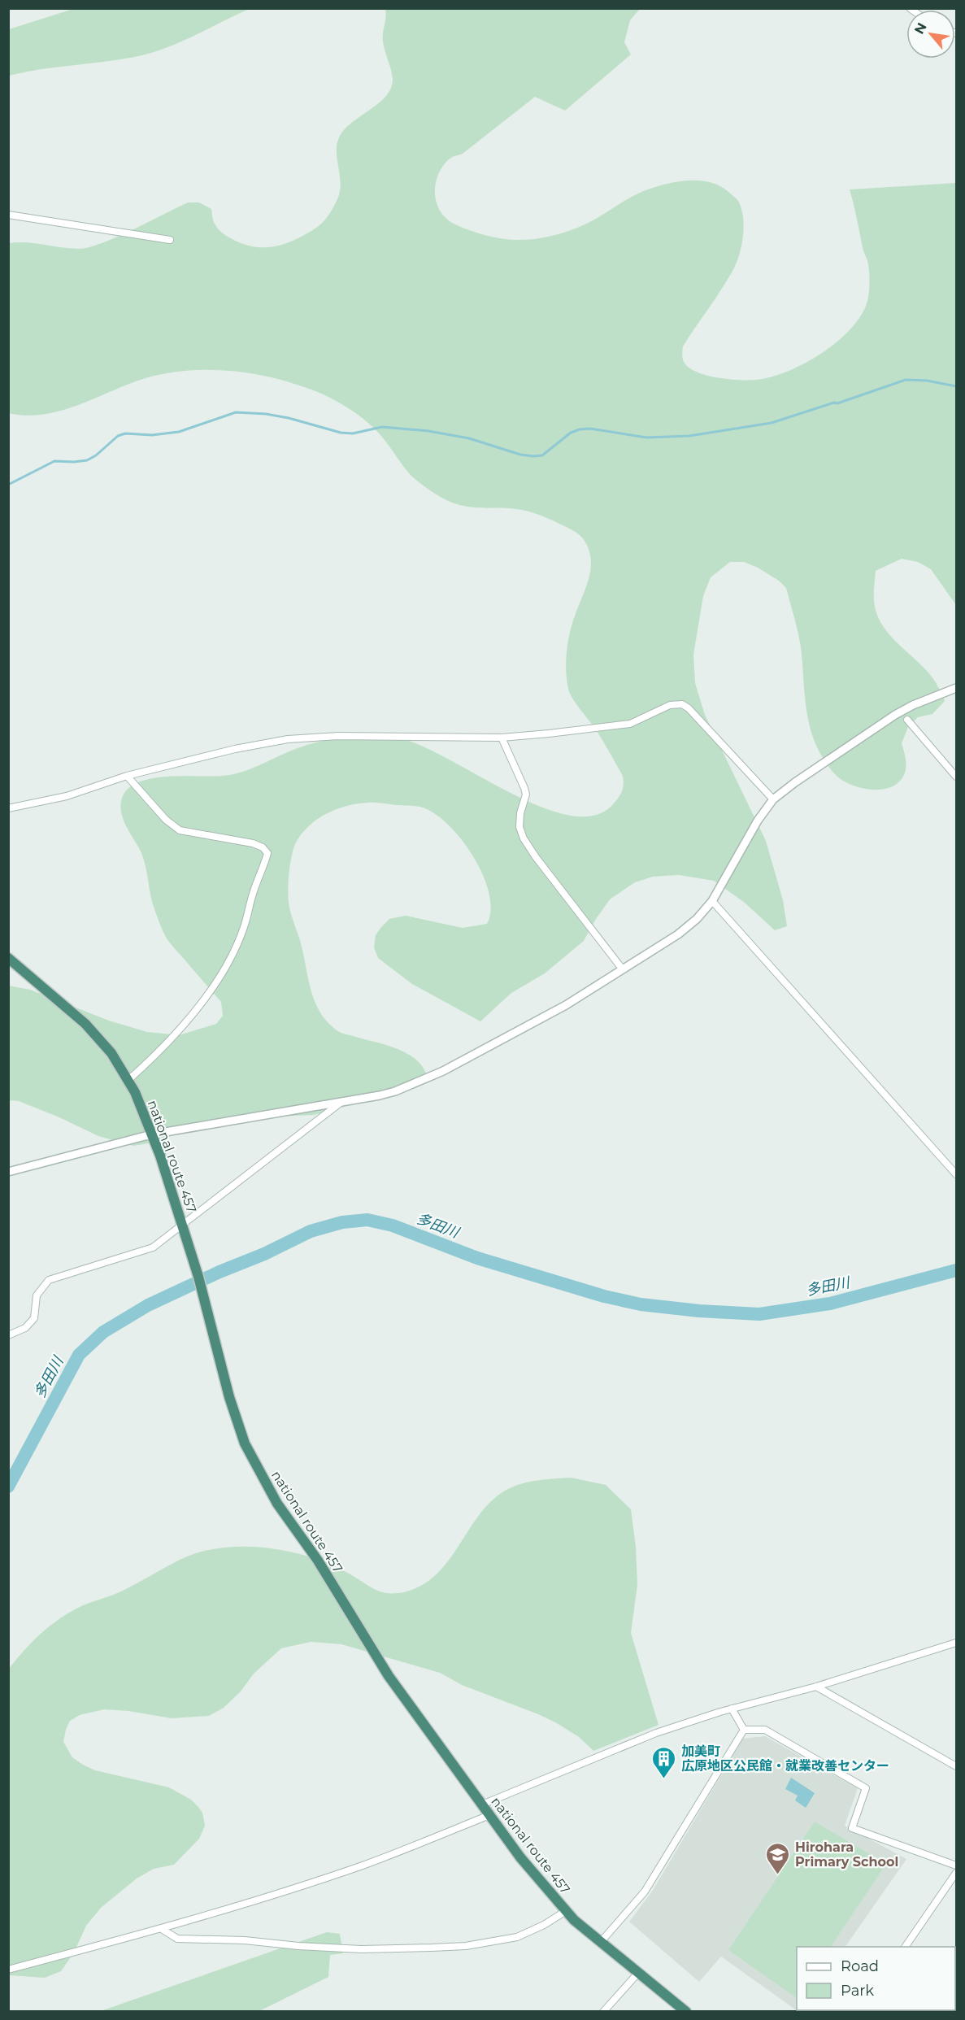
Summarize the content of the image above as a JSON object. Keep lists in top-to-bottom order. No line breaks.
{"streets":{"highway":["national route 457"]},"water":["多田川"],"places":{"building":["加美町 広原地区公民館・就業改善センター"],"school or university":["Hirohara Primary School"]},"legend":["Road","Park"],"north":"top left"}
